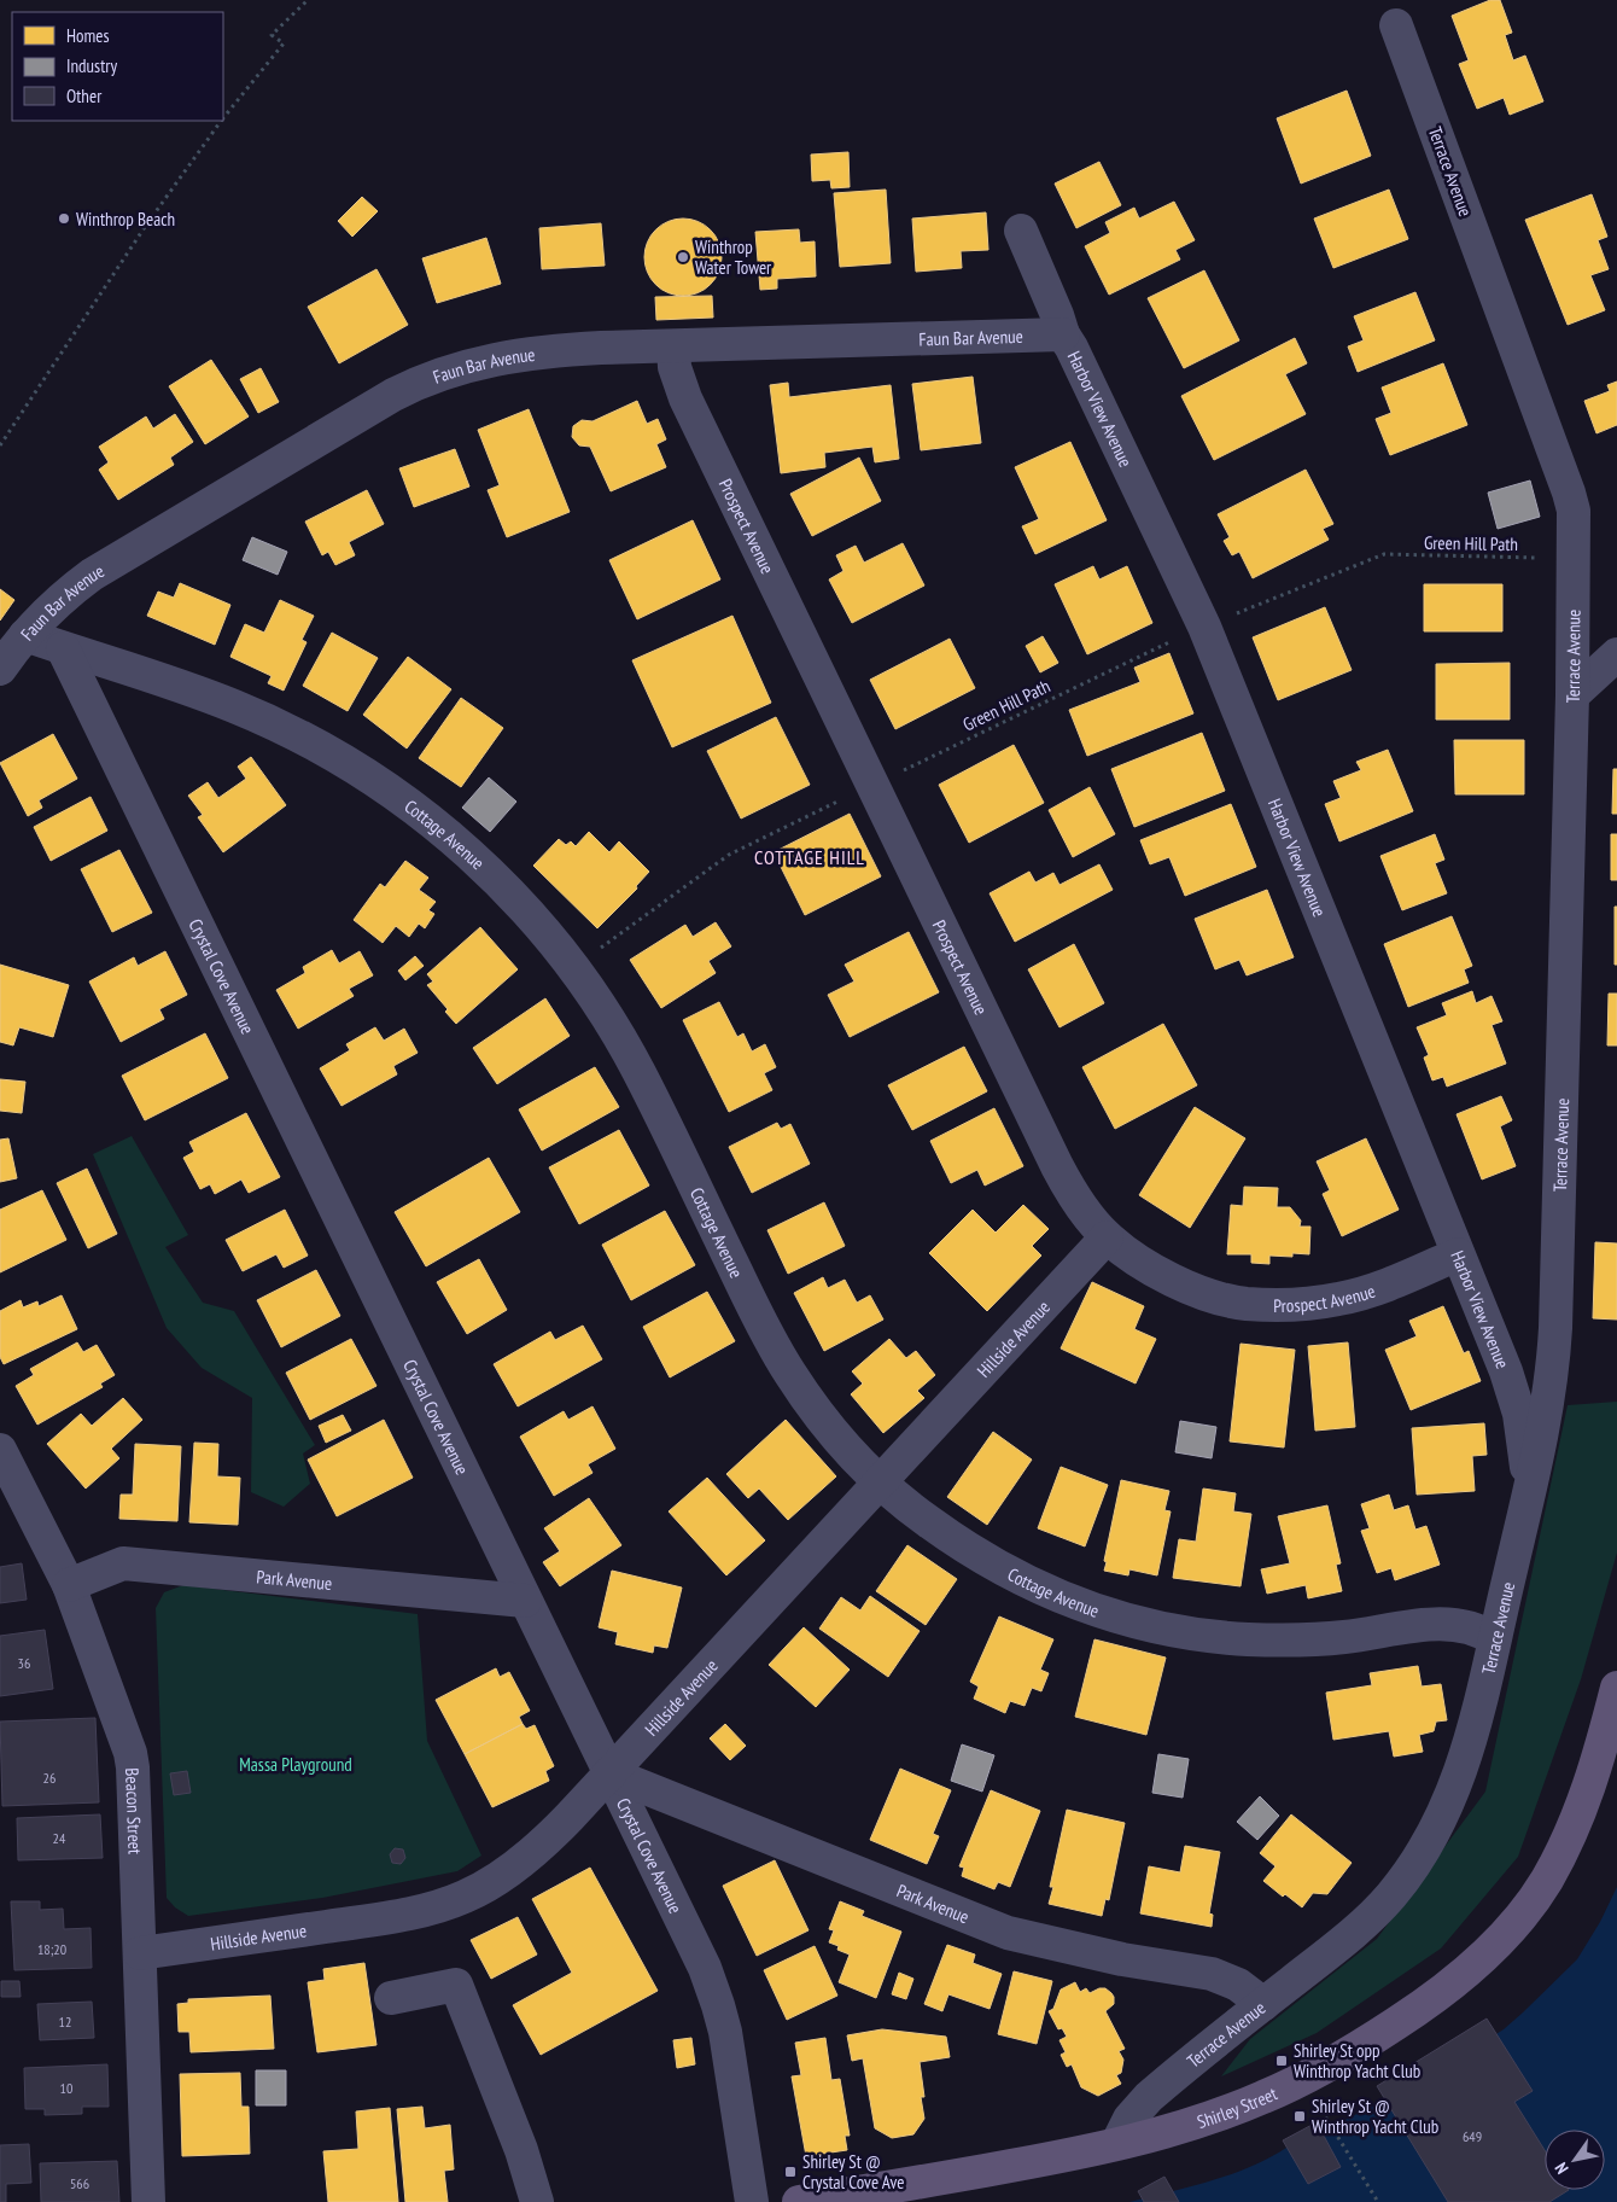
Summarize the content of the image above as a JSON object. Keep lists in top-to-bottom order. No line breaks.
{"streets":{"main road":["Shirley Street"],"street":["Terrace Avenue","Faun Bar Avenue","Harbor View Avenue","Prospect Avenue","Cottage Avenue","Crystal Cove Avenue","Hillside Avenue","Park Avenue","Beacon Street"],"path":["Green Hill Path"]},"crossings":[["Terrace Avenue","Harbor View Avenue"],["Terrace Avenue","Cottage Avenue"],["Terrace Avenue","Park Avenue"],["Terrace Avenue","Shirley Street"],["Faun Bar Avenue","Harbor View Avenue"],["Faun Bar Avenue","Prospect Avenue"],["Faun Bar Avenue","Cottage Avenue"],["Harbor View Avenue","Prospect Avenue"],["Prospect Avenue","Green Hill Path"],["Prospect Avenue","Hillside Avenue"],["Cottage Avenue","Crystal Cove Avenue"],["Cottage Avenue","Hillside Avenue"],["Crystal Cove Avenue","Hillside Avenue"],["Crystal Cove Avenue","Park Avenue"],["Hillside Avenue","Park Avenue"],["Hillside Avenue","Beacon Street"],["Park Avenue","Beacon Street"]],"districts":["COTTAGE HILL"],"parks":["Massa Playground"],"places":{"other":["Winthrop Beach","Winthrop Water Tower"],"transit":["Shirley St opp Winthrop Yacht Club","Shirley St @ Winthrop Yacht Club","Shirley St @ Crystal Cove Ave"]},"house_numbers":["36","26","24","18;20","12","10","649","566"],"legend":["Homes","Industry","Other"],"north":"bottom left"}
